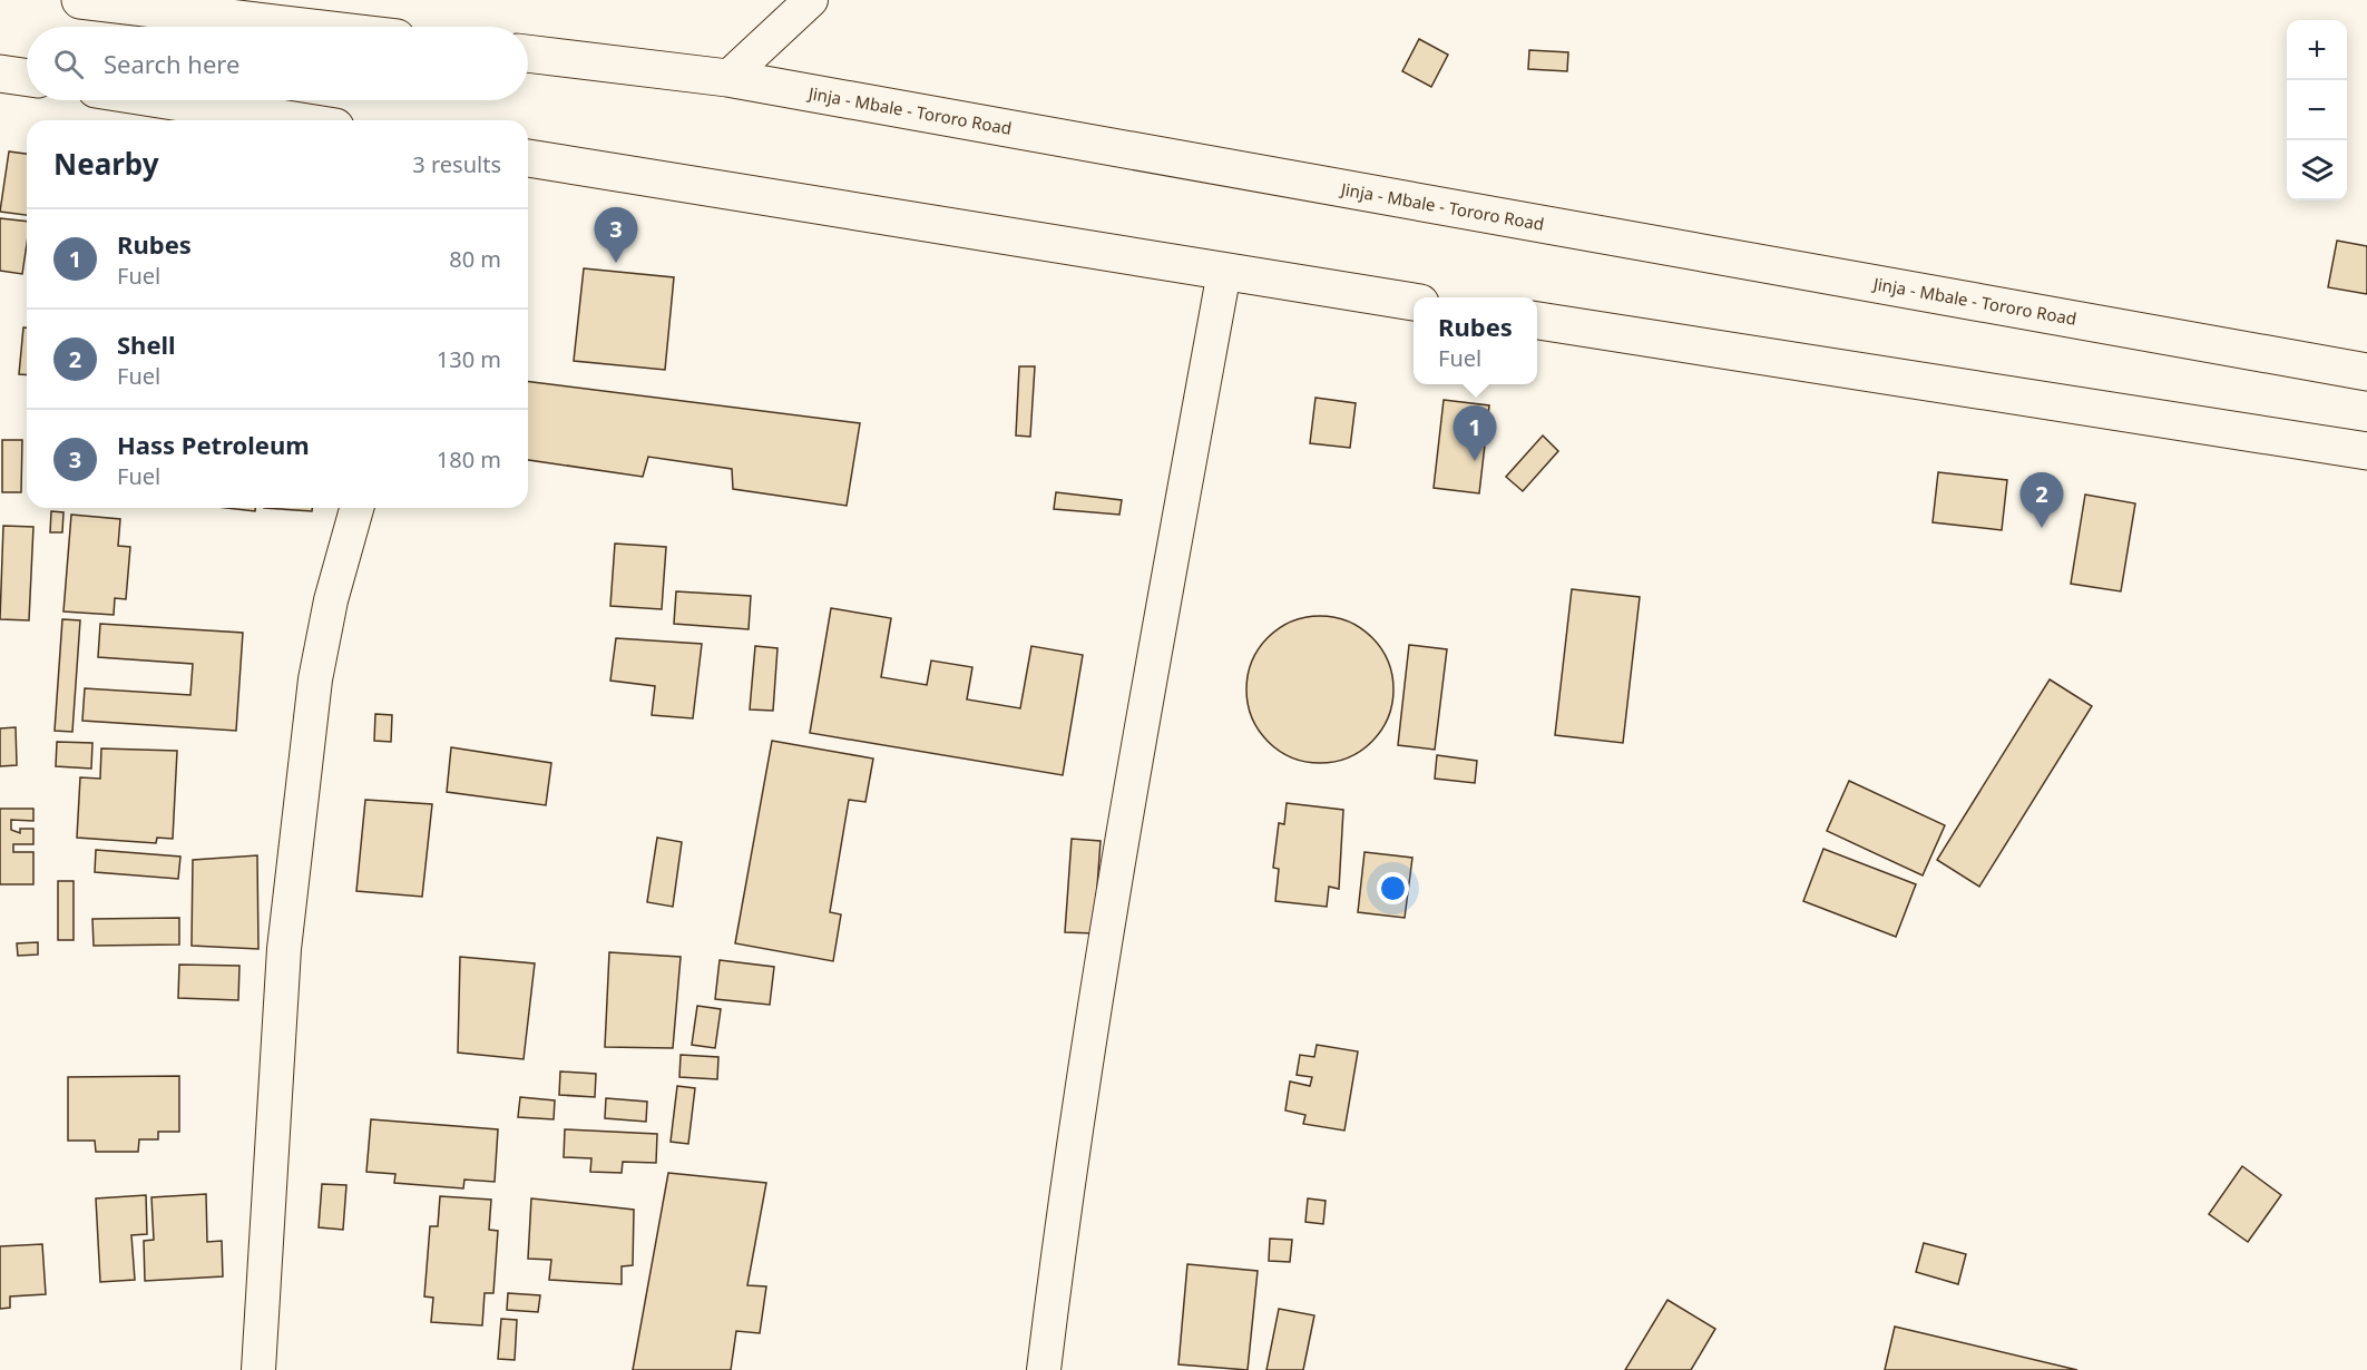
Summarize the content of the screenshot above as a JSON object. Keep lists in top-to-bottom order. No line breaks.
{"streets":{"highway":["Jinja - Mbale - Tororo Road"]},"page":{"map_buttons":["+","−"],"search":"Search here","heading":["Nearby","3 results"],"pins":["3","1","2"],"list":[{"mark":"1","name":"Rubes","note":"Fuel","value":"80 m"},{"mark":"2","name":"Shell","note":"Fuel","value":"130 m"},{"mark":"3","name":"Hass Petroleum","note":"Fuel","value":"180 m"}],"popup":["Rubes","Fuel"]}}
